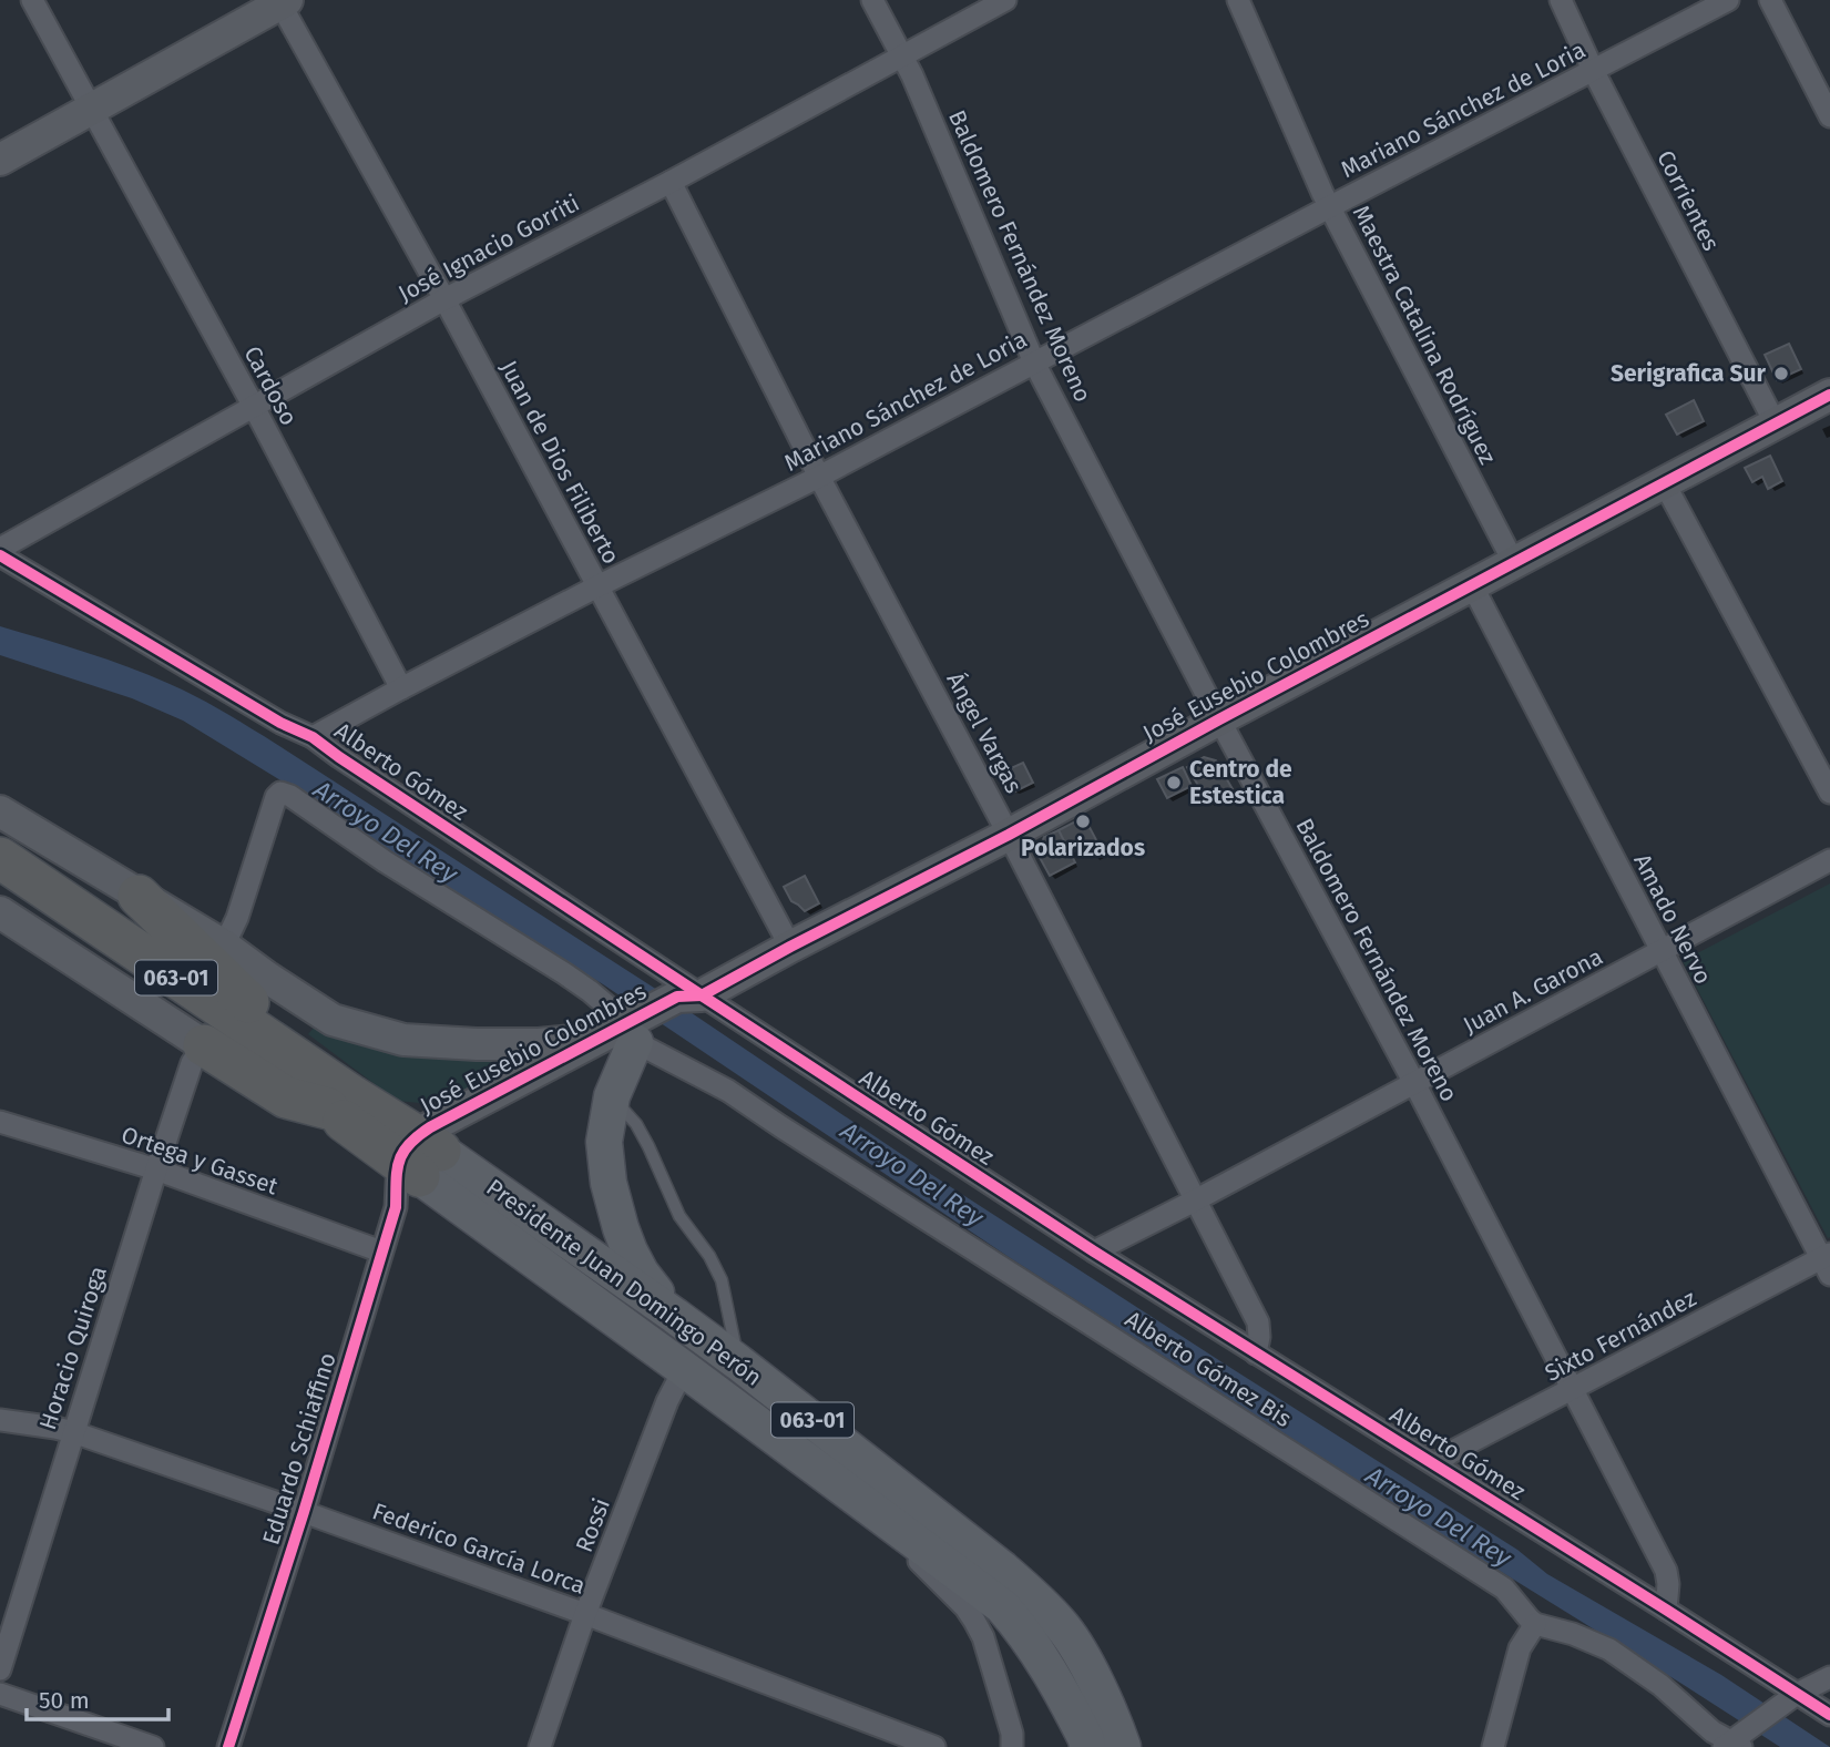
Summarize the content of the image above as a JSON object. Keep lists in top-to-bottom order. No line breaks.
{"streets":{"highway":["063-01"],"main road":["Presidente Juan Domingo Perón"],"street":["Mariano Sánchez de Loria","Corrientes","José Ignacio Gorriti","Baldomero Fernández Moreno","Maestra Catalina Rodríguez","Cardoso","Juan de Dios Filiberto","José Eusebio Colombres","Ángel Vargas","Alberto Gómez","Amado Nervo","Juan A. Garona","Ortega y Gasset","Sixto Fernández","Horacio Quiroga","Alberto Gómez Bis","Eduardo Schiaffino","Rossi","Federico García Lorca"]},"crossings":[["Mariano Sánchez de Loria","Corrientes"],["Mariano Sánchez de Loria","Baldomero Fernández Moreno"],["Mariano Sánchez de Loria","Maestra Catalina Rodríguez"],["Mariano Sánchez de Loria","Cardoso"],["Mariano Sánchez de Loria","Juan de Dios Filiberto"],["Mariano Sánchez de Loria","Ángel Vargas"],["Mariano Sánchez de Loria","Alberto Gómez"],["Corrientes","José Eusebio Colombres"],["José Ignacio Gorriti","Baldomero Fernández Moreno"],["José Ignacio Gorriti","Cardoso"],["José Ignacio Gorriti","Juan de Dios Filiberto"],["José Ignacio Gorriti","Ángel Vargas"],["Baldomero Fernández Moreno","José Eusebio Colombres"],["Baldomero Fernández Moreno","Alberto Gómez"],["Baldomero Fernández Moreno","Juan A. Garona"],["Baldomero Fernández Moreno","Sixto Fernández"],["Maestra Catalina Rodríguez","José Eusebio Colombres"],["Juan de Dios Filiberto","José Eusebio Colombres"],["José Eusebio Colombres","Ángel Vargas"],["José Eusebio Colombres","Alberto Gómez"],["José Eusebio Colombres","Amado Nervo"],["José Eusebio Colombres","063-01"],["José Eusebio Colombres","Presidente Juan Domingo Perón"],["José Eusebio Colombres","Alberto Gómez Bis"],["José Eusebio Colombres","Eduardo Schiaffino"],["Ángel Vargas","Alberto Gómez"],["Ángel Vargas","Juan A. Garona"],["Alberto Gómez","Juan A. Garona"],["Alberto Gómez","Sixto Fernández"],["Amado Nervo","Juan A. Garona"],["Amado Nervo","Sixto Fernández"],["063-01","Presidente Juan Domingo Perón"],["063-01","Eduardo Schiaffino"],["Ortega y Gasset","Horacio Quiroga"],["Ortega y Gasset","Eduardo Schiaffino"],["Presidente Juan Domingo Perón","Eduardo Schiaffino"],["Presidente Juan Domingo Perón","Rossi"],["Horacio Quiroga","Federico García Lorca"],["Eduardo Schiaffino","Federico García Lorca"],["Rossi","Federico García Lorca"]],"water":["Arroyo Del Rey"],"places":["Serigrafica Sur","Centro de Estestica","Polarizados"],"scale_bar":"50 m"}
